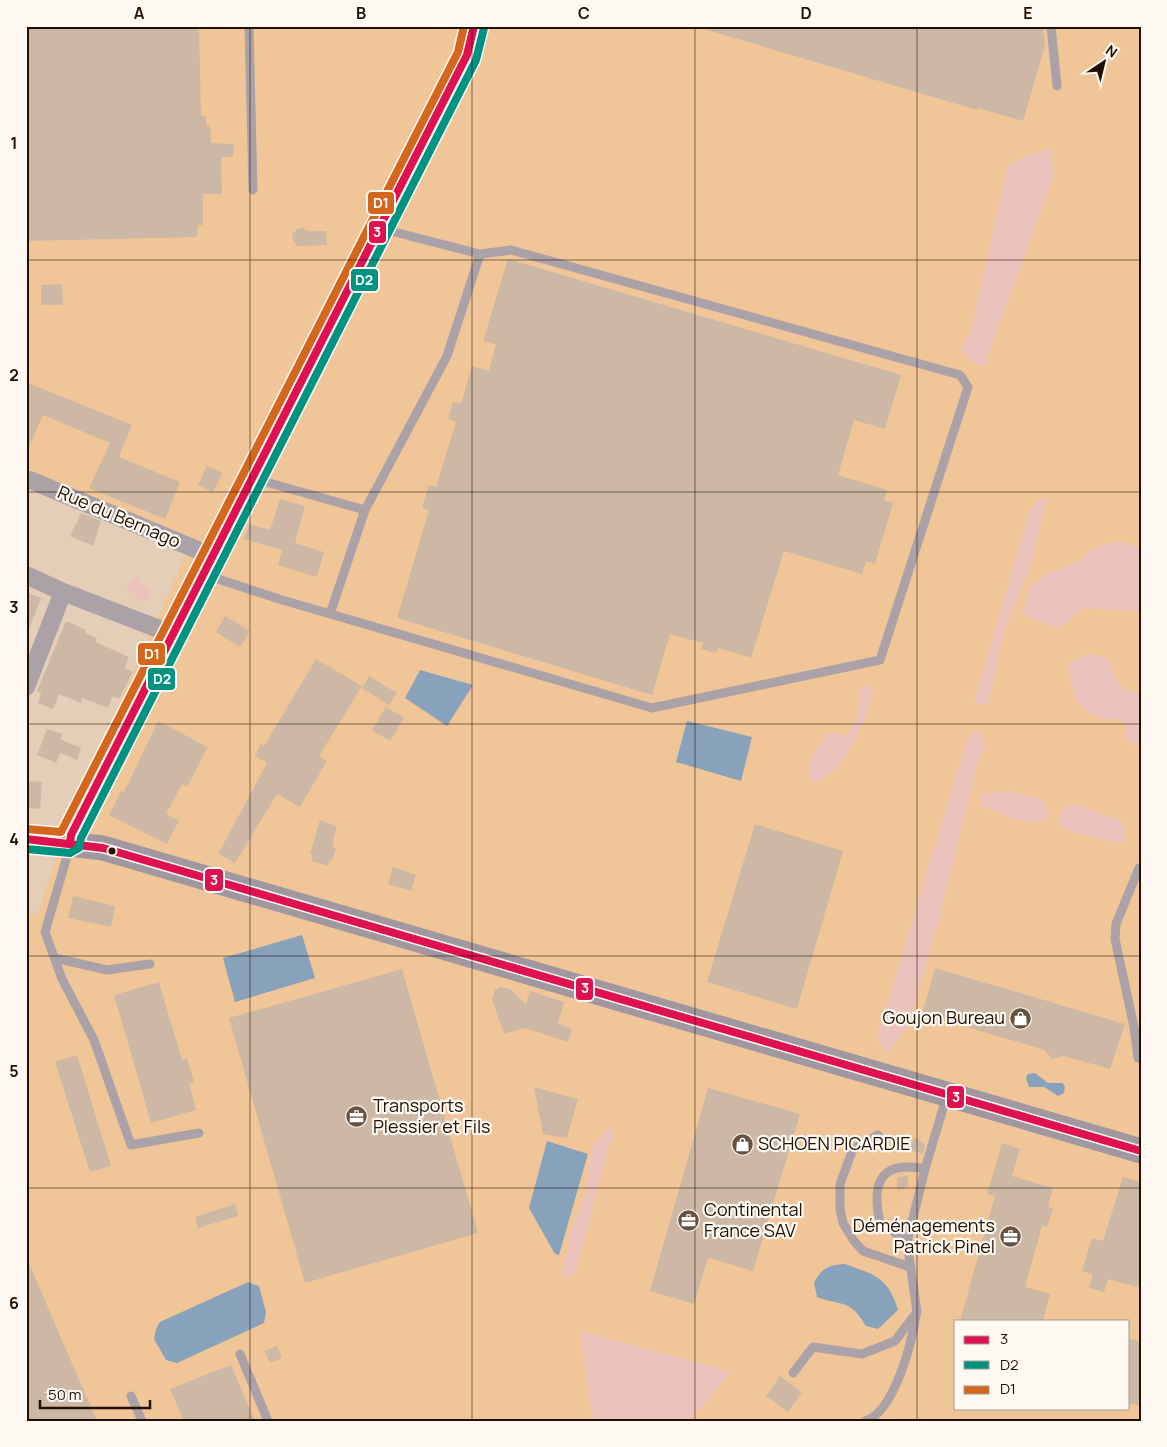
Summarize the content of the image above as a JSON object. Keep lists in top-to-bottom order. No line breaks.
{"streets":{"street":["Rue du Bernago"]},"places":{"shop":["Goujon Bureau","SCHOEN PICARDIE"],"office":["Transports Plessier et Fils","Continental France SAV","Déménagements Patrick Pinel"]},"lines":["transit line 3","transit line D1","transit line D2"],"legend":["3","D2","D1"],"scale_bar":"50 m","north":"top right","grid":{"columns":["A","B","C","D","E"],"rows":["1","2","3","4","5","6"]}}
